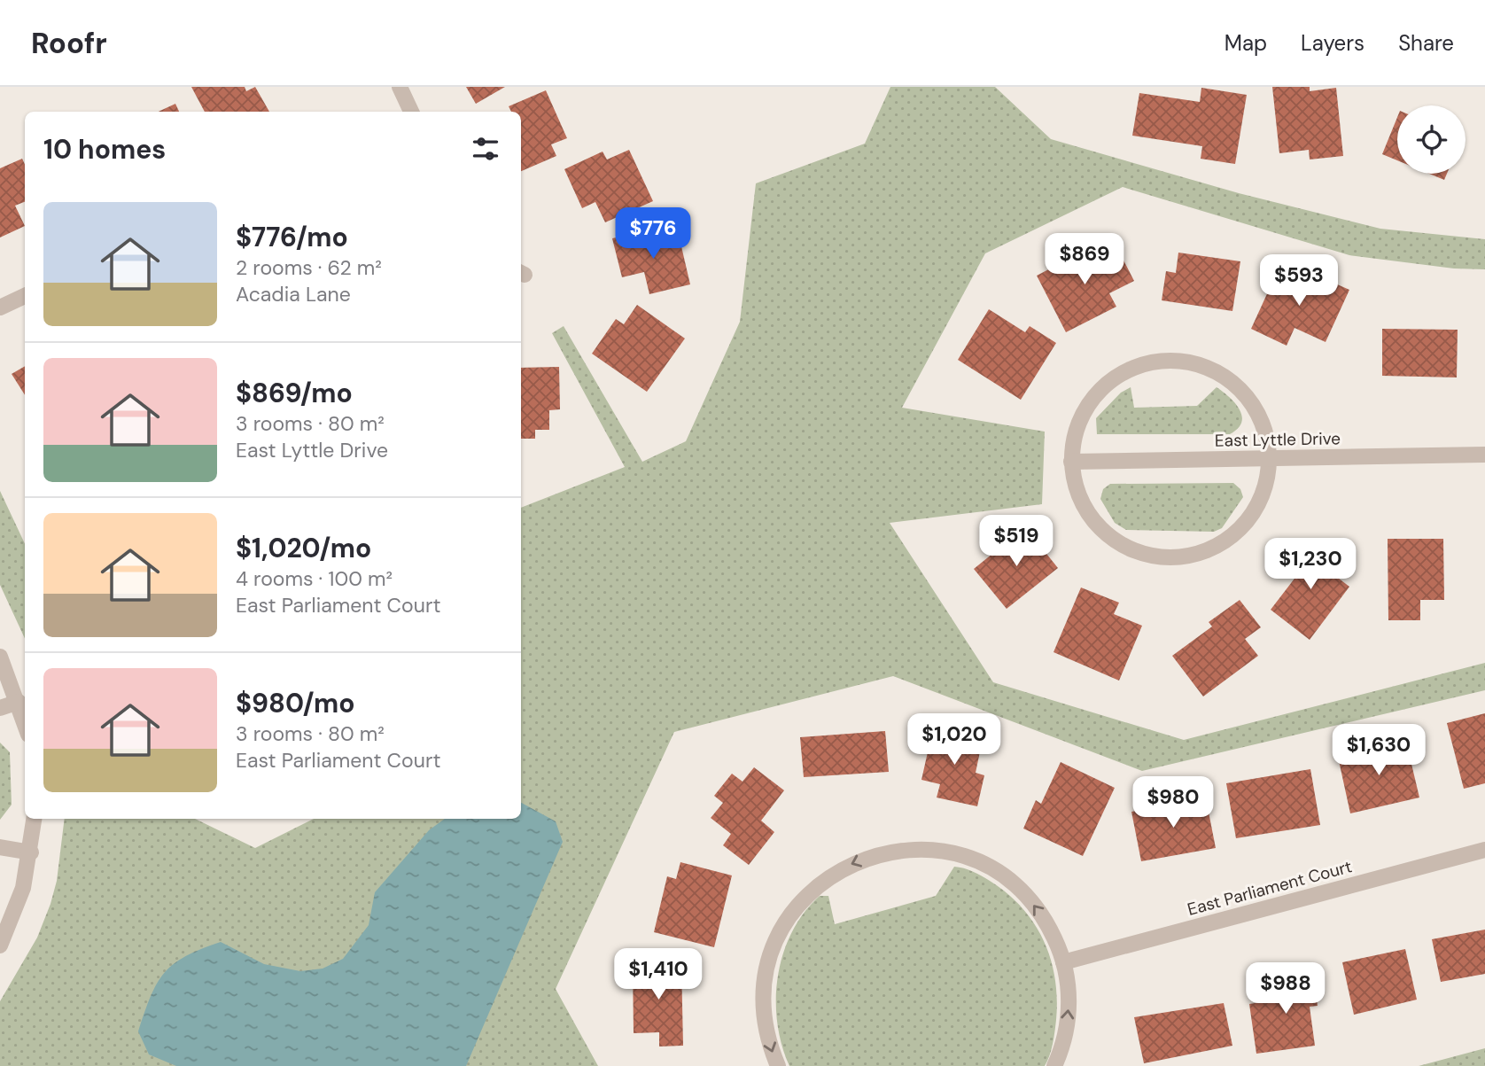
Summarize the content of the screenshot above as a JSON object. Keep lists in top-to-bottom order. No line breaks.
{"streets":{"street":["East Lyttle Drive","East Parliament Court"]},"page":{"header":"Roofr","nav":["Map","Layers","Share"],"heading":"10 homes","list":[{"name":"$776/mo","note":"2 rooms · 62 m² · Acadia Lane"},{"name":"$869/mo","note":"3 rooms · 80 m² · East Lyttle Drive"},{"name":"$1,020/mo","note":"4 rooms · 100 m² · East Parliament Court"},{"name":"$980/mo","note":"3 rooms · 80 m² · East Parliament Court"}],"price":["$776","$869","$593","$519","$1,230","$1,020","$1,630","$980","$1,410","$988"]}}
